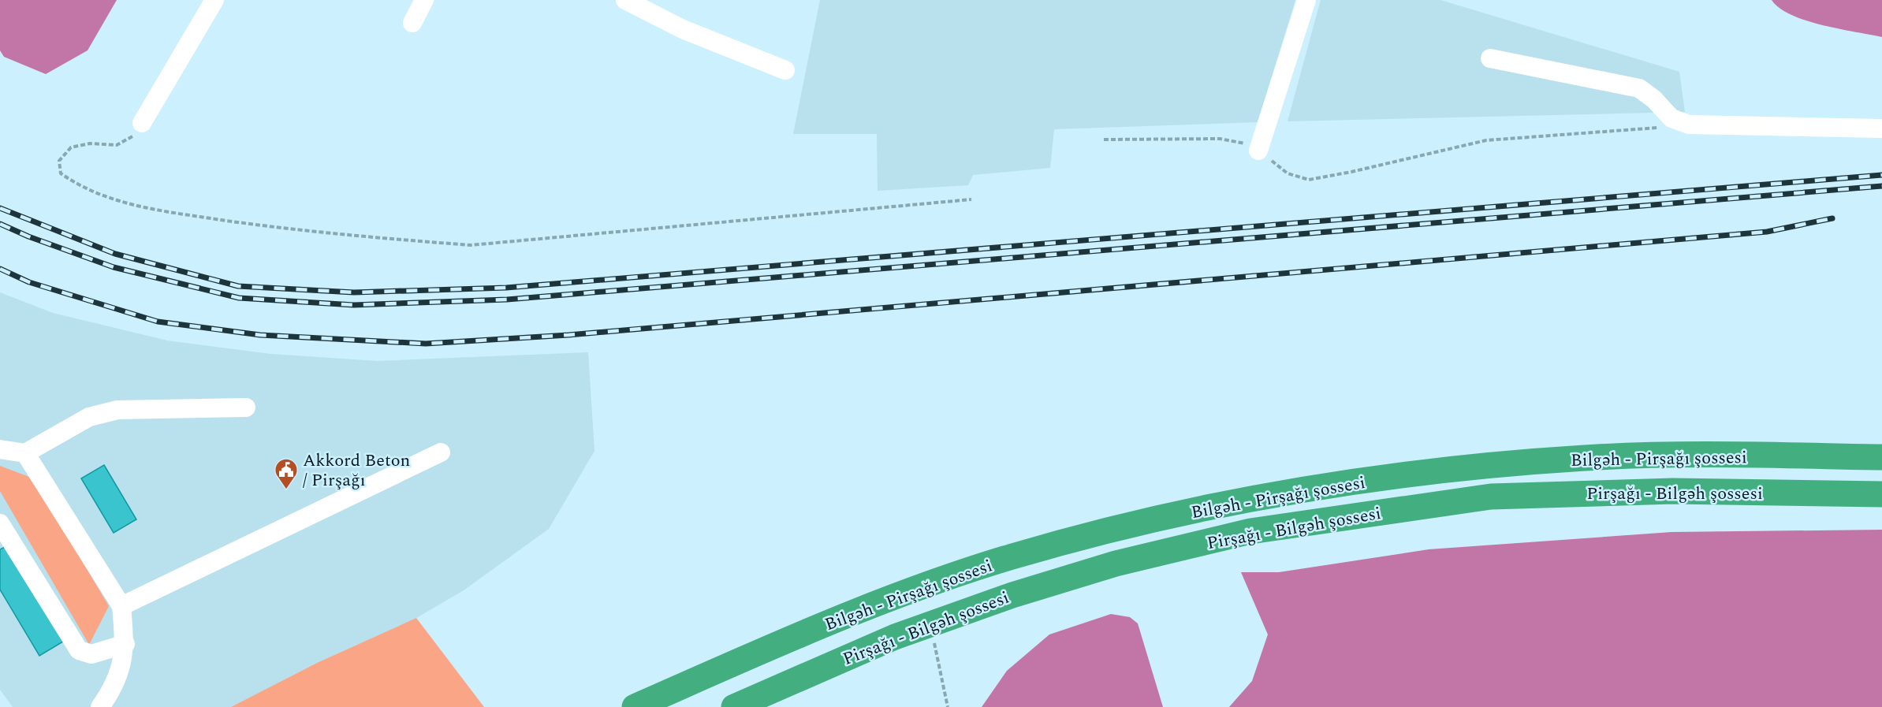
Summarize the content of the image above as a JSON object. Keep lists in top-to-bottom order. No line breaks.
{"streets":{"highway":["Bilgəh - Pirşağı şossesi","Pirşağı - Bilgəh şossesi"]},"places":{"public building":["Akkord Beton / Pirşağı"]}}
